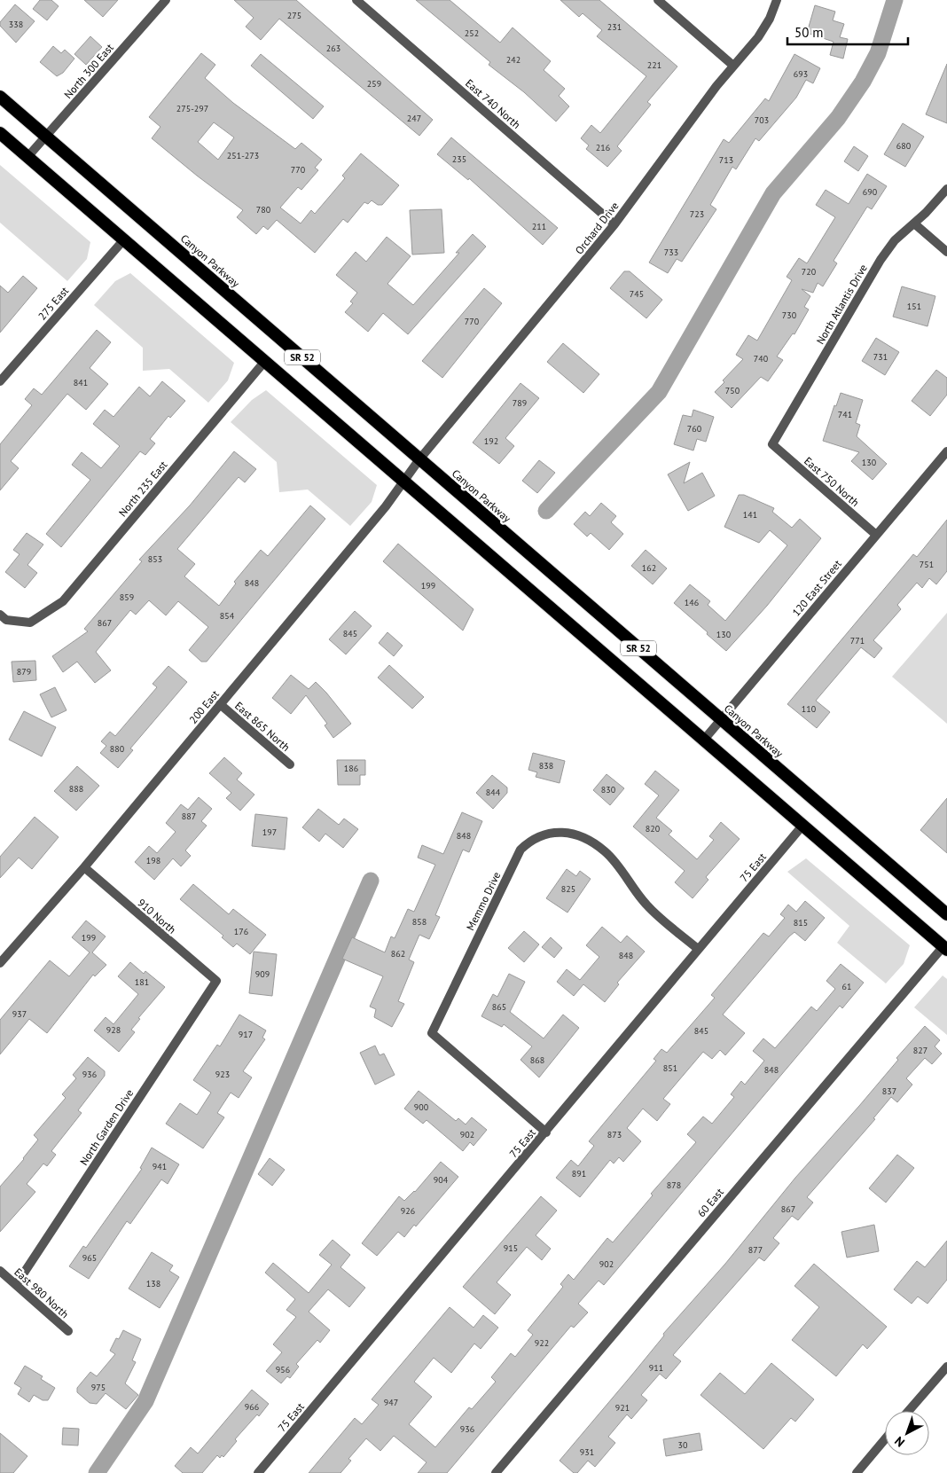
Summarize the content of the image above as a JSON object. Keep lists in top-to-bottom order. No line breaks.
{"streets":{"highway":["Canyon Parkway","SR 52"],"street":["North 300 East","East 740 North","Orchard Drive","275 East","North Atlantis Drive","East 750 North","North 235 East","120 East Street","200 East","East 865 North","75 East","Memmo Drive","910 North","North Garden Drive","60 East","East 980 North"]},"crossings":[["North 300 East","Canyon Parkway"],["North 300 East","SR 52"],["East 740 North","Orchard Drive"],["Orchard Drive","Canyon Parkway"],["Orchard Drive","200 East"],["Canyon Parkway","120 East Street"],["Canyon Parkway","200 East"],["275 East","SR 52"],["North Atlantis Drive","East 750 North"],["SR 52","North 235 East"],["SR 52","120 East Street"],["SR 52","200 East"],["SR 52","75 East"],["SR 52","60 East"],["East 750 North","120 East Street"],["200 East","East 865 North"],["200 East","910 North"],["75 East","Memmo Drive"],["910 North","North Garden Drive"],["North Garden Drive","East 980 North"]],"house_numbers":["275","338","231","252","263","242","221","693","259","275-297","247","703","680","216","251-273","235","713","770","690","780","723","211","733","720","745","151","730","770","731","740","841","750","789","741","760","192","130","141","853","751","162","848","199","859","146","854","867","845","130","771","879","110","880","838","186","888","830","844","887","820","197","848","198","825","858","815","176","199","862","848","909","181","61","865","937","928","845","917","827","868","851","848","936","923","837","900","902","873","941","891","904","878","867","926","915","877","965","902","138","922","911","956","975","947","966","921","936","30","931"],"scale_bar":"50 m","north":"bottom left"}
